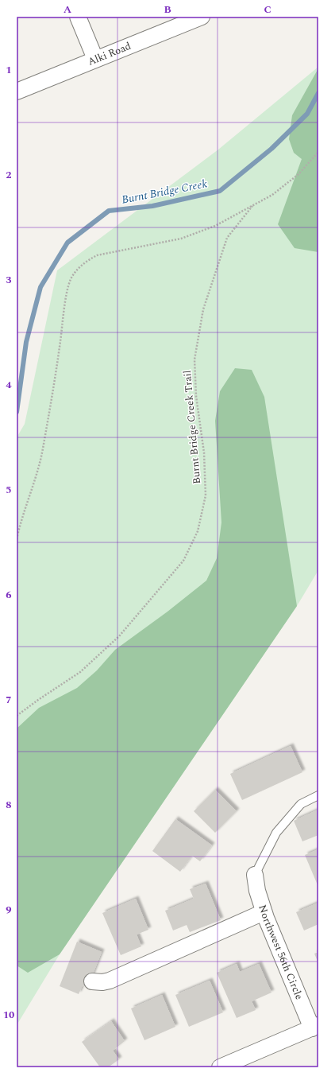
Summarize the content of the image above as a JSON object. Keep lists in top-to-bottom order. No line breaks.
{"streets":{"street":["Alki Road","Northwest 56th Circle"],"path":["Burnt Bridge Creek Trail"]},"water":["Burnt Bridge Creek"],"grid":{"columns":["A","B","C"],"rows":["1","2","3","4","5","6","7","8","9","10"]}}
